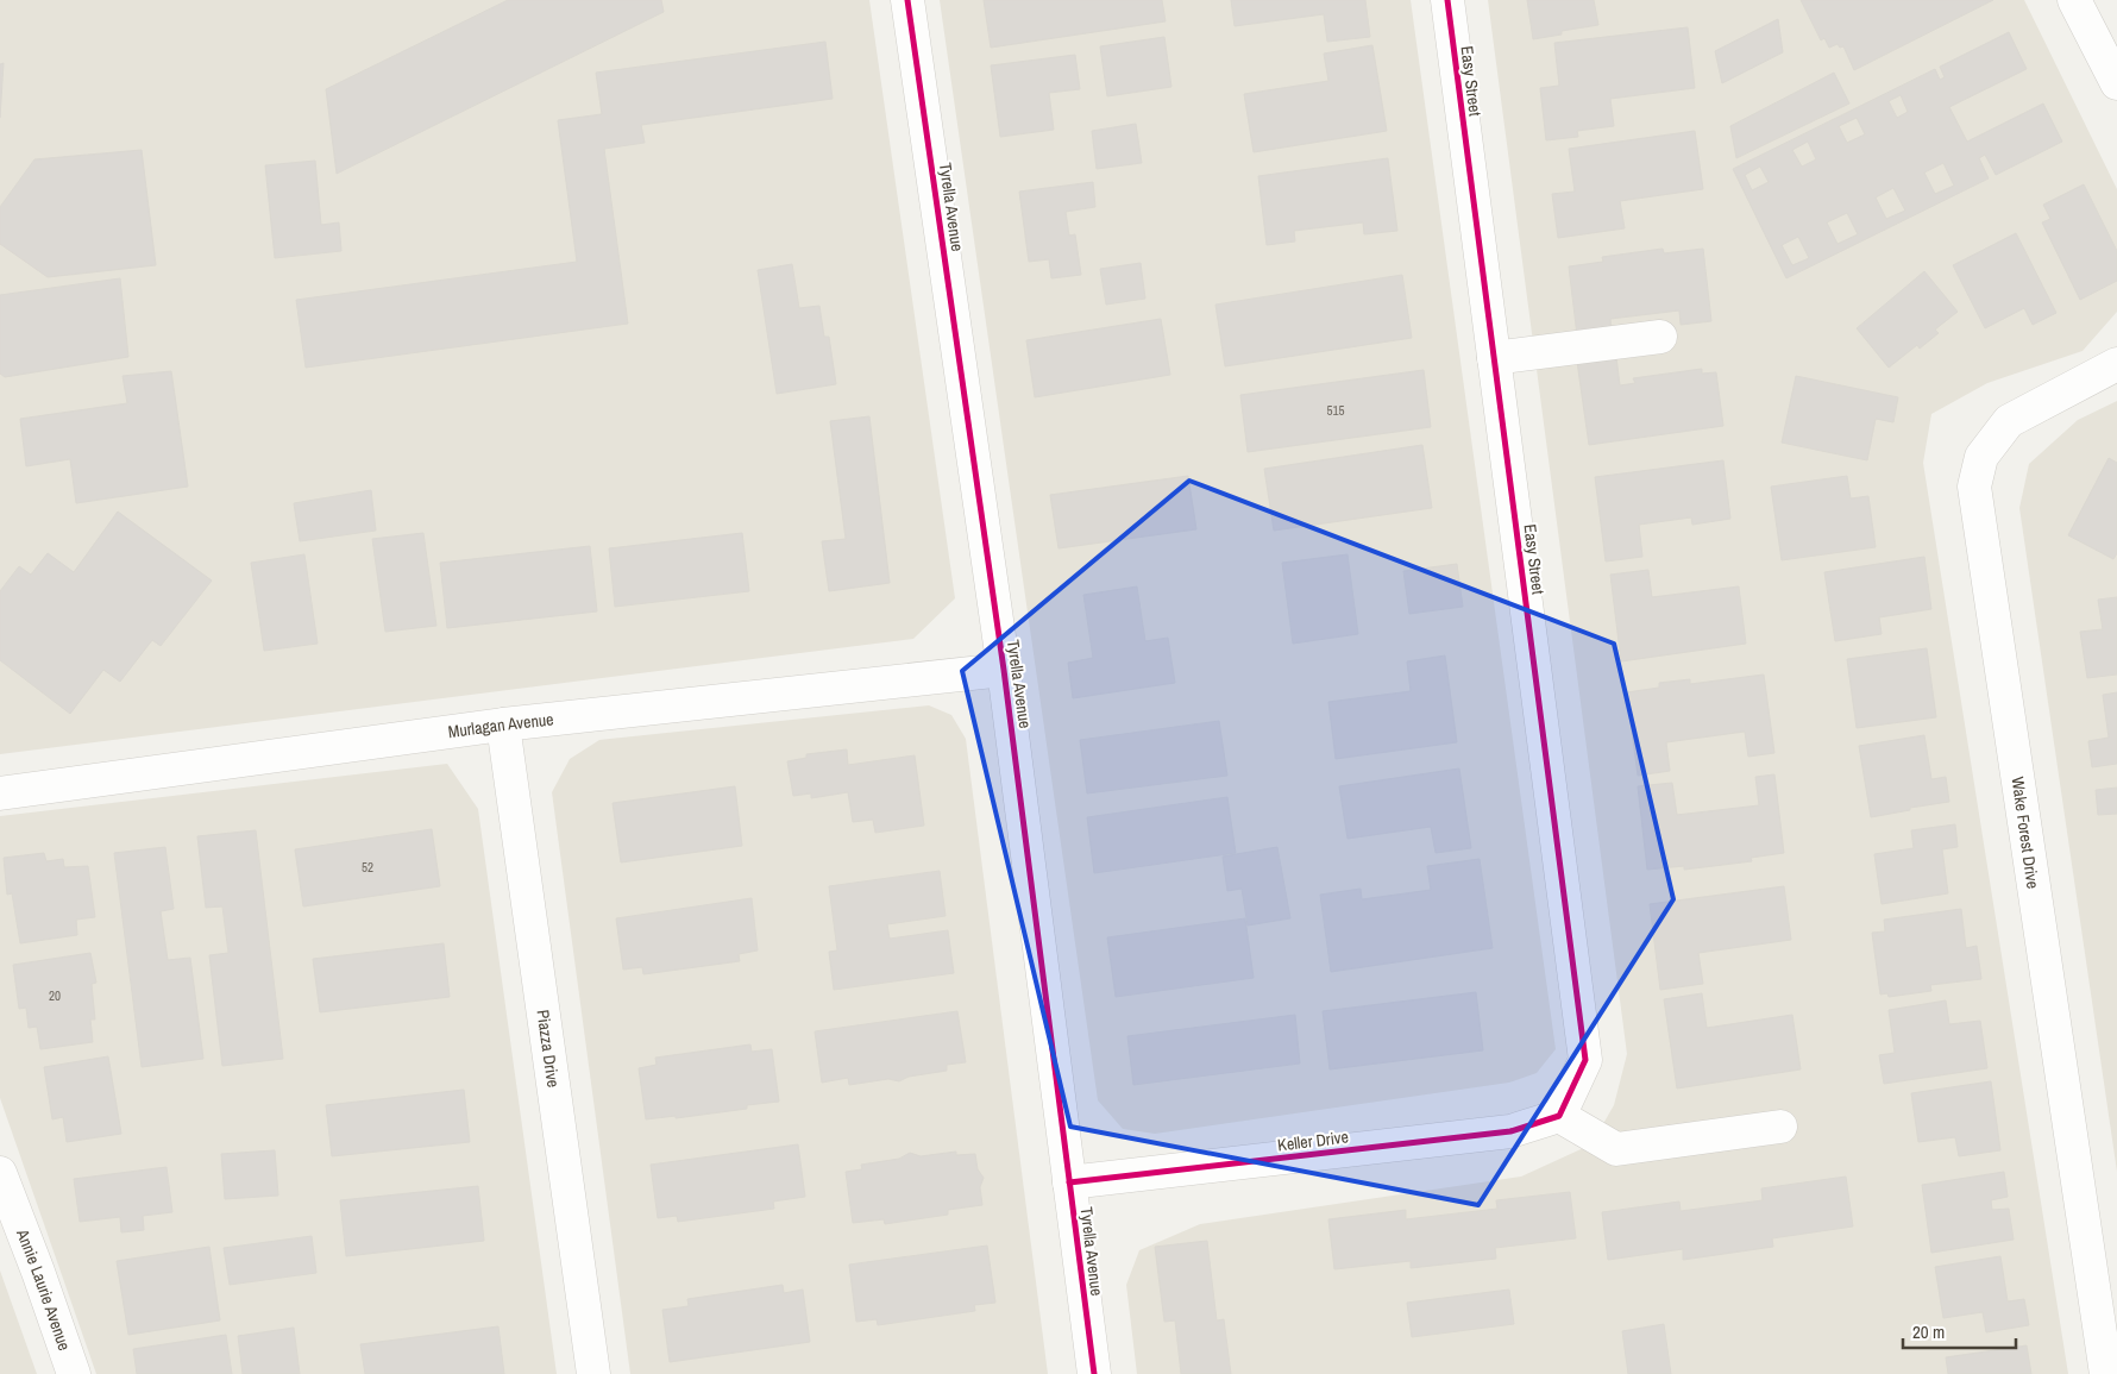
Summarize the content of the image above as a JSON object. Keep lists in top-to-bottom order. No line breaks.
{"streets":{"street":["Easy Street","Tyrella Avenue","Murlagan Avenue","Wake Forest Drive","Piazza Drive","Keller Drive","Annie Laurie Avenue"]},"crossings":[["Easy Street","Keller Drive"],["Tyrella Avenue","Murlagan Avenue"],["Tyrella Avenue","Keller Drive"],["Murlagan Avenue","Piazza Drive"]],"house_numbers":["515","52","20"],"scale_bar":"20 m"}
